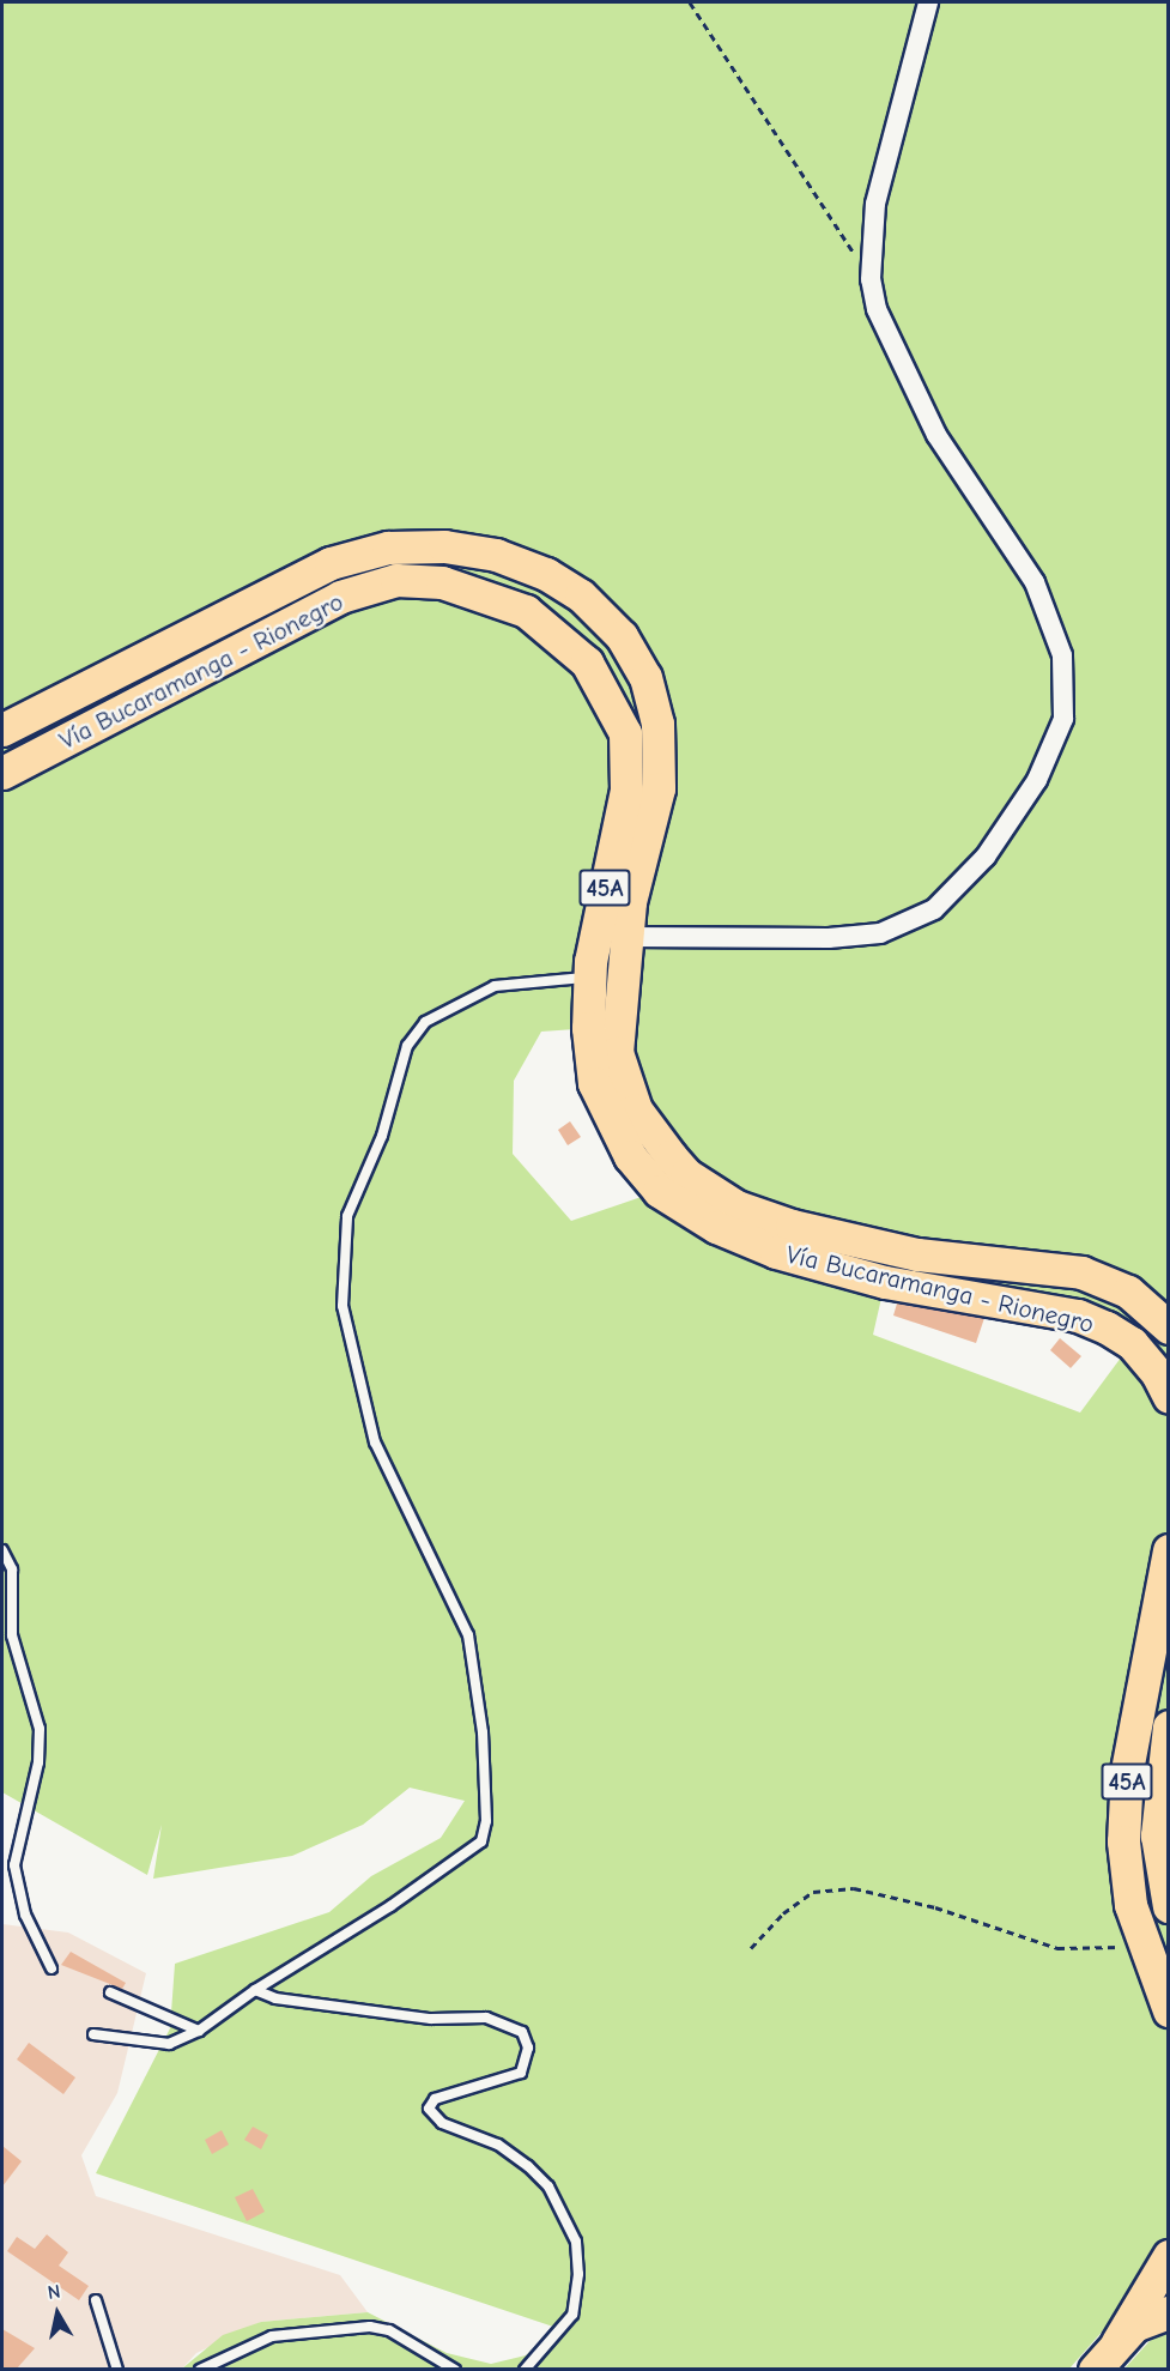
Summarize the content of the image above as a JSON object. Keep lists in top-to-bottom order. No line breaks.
{"streets":{"highway":["Vía Bucaramanga - Rionegro","45A"]},"north":"top"}
